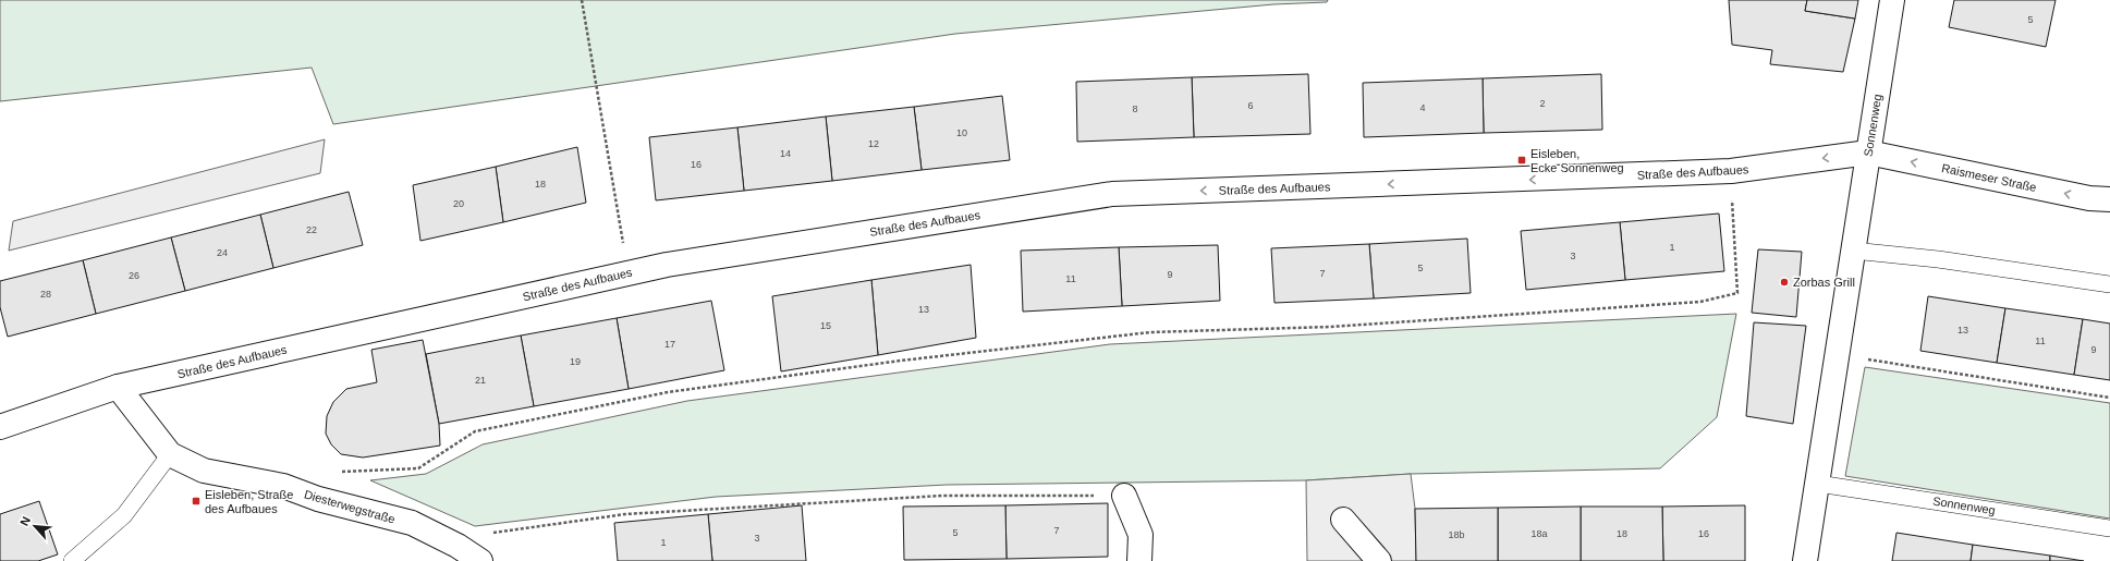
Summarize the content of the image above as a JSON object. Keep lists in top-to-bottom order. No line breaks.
{"streets":{"street":["Sonnenweg","Straße des Aufbaues","Raismeser Straße","Diesterwegstraße"]},"crossings":[["Sonnenweg","Straße des Aufbaues"],["Sonnenweg","Raismeser Straße"],["Straße des Aufbaues","Raismeser Straße"],["Straße des Aufbaues","Diesterwegstraße"]],"one_way":["Straße des Aufbaues","Raismeser Straße"],"places":{"transit":["Eisleben, Ecke Sonnenweg","Eisleben, Straße des Aufbaues"],"other":["Zorbas Grill"]},"house_numbers":["5","2","6","4","8","10","12","14","16","18","20","22","1","24","3","5","7","9","26","11","28","13","15","13","11","17","9","19","21","7","5","18a","18","16","18b","3","1"],"north":"top left"}
